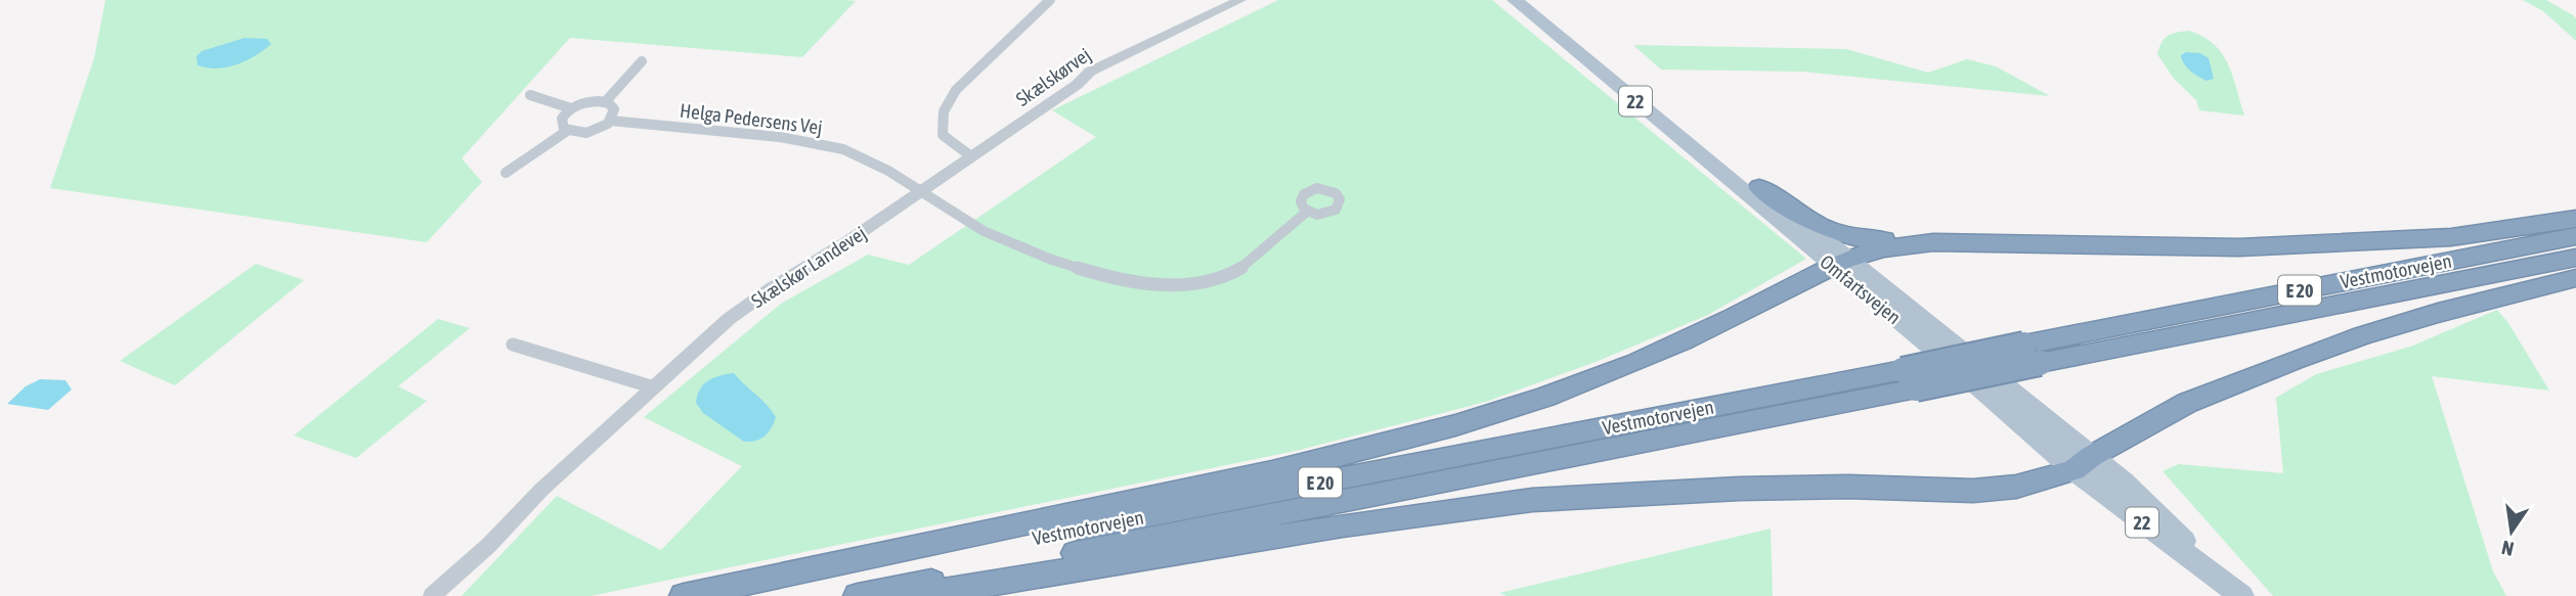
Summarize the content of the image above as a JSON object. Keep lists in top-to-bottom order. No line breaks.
{"streets":{"highway":["Vestmotorvejen","E 20"],"main road":["22","Omfartsvejen"],"street":["Skælskørvej","Helga Pedersens Vej","Skælskør Landevej"]},"crossings":[["Skælskørvej","Skælskør Landevej"],["Helga Pedersens Vej","Skælskør Landevej"]],"north":"bottom"}
